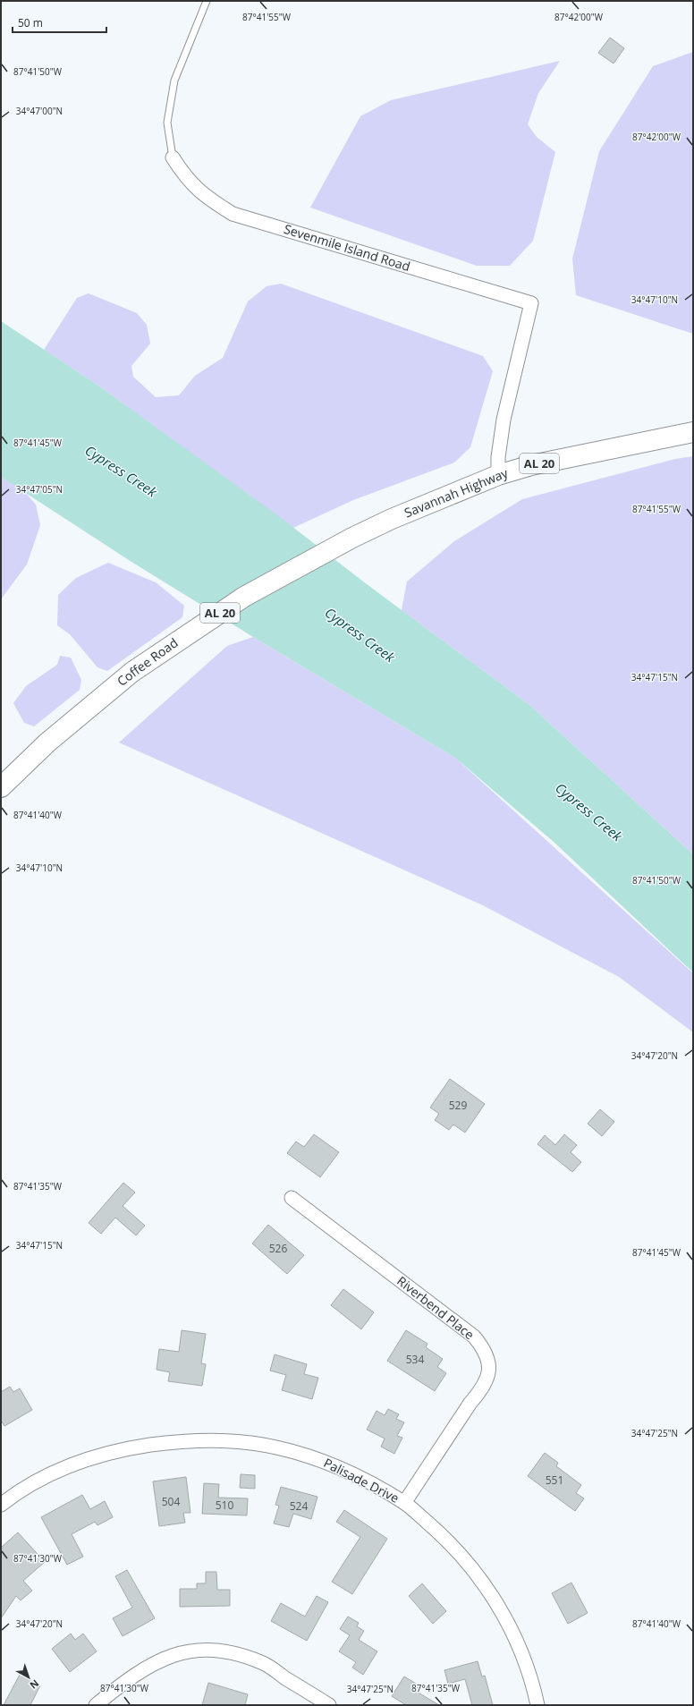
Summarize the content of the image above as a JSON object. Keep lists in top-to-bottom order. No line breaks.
{"streets":{"main road":["AL 20","Savannah Highway","Coffee Road"],"street":["Sevenmile Island Road","Riverbend Place","Palisade Drive"]},"crossings":[["Sevenmile Island Road","Savannah Highway"],["Savannah Highway","Coffee Road"],["Riverbend Place","Palisade Drive"]],"water":["Cypress Creek"],"house_numbers":["529","526","534","551","504","510","524"],"scale_bar":"50 m","north":"bottom right","coordinates":["87°41'55\"W","87°42'00\"W","87°41'50\"W","34°47'00\"N","34°47'10\"N","87°41'45\"W","34°47'05\"N","34°47'15\"N","87°41'40\"W","34°47'20\"N","87°41'35\"W","34°47'25\"N","87°41'30\"W"]}
